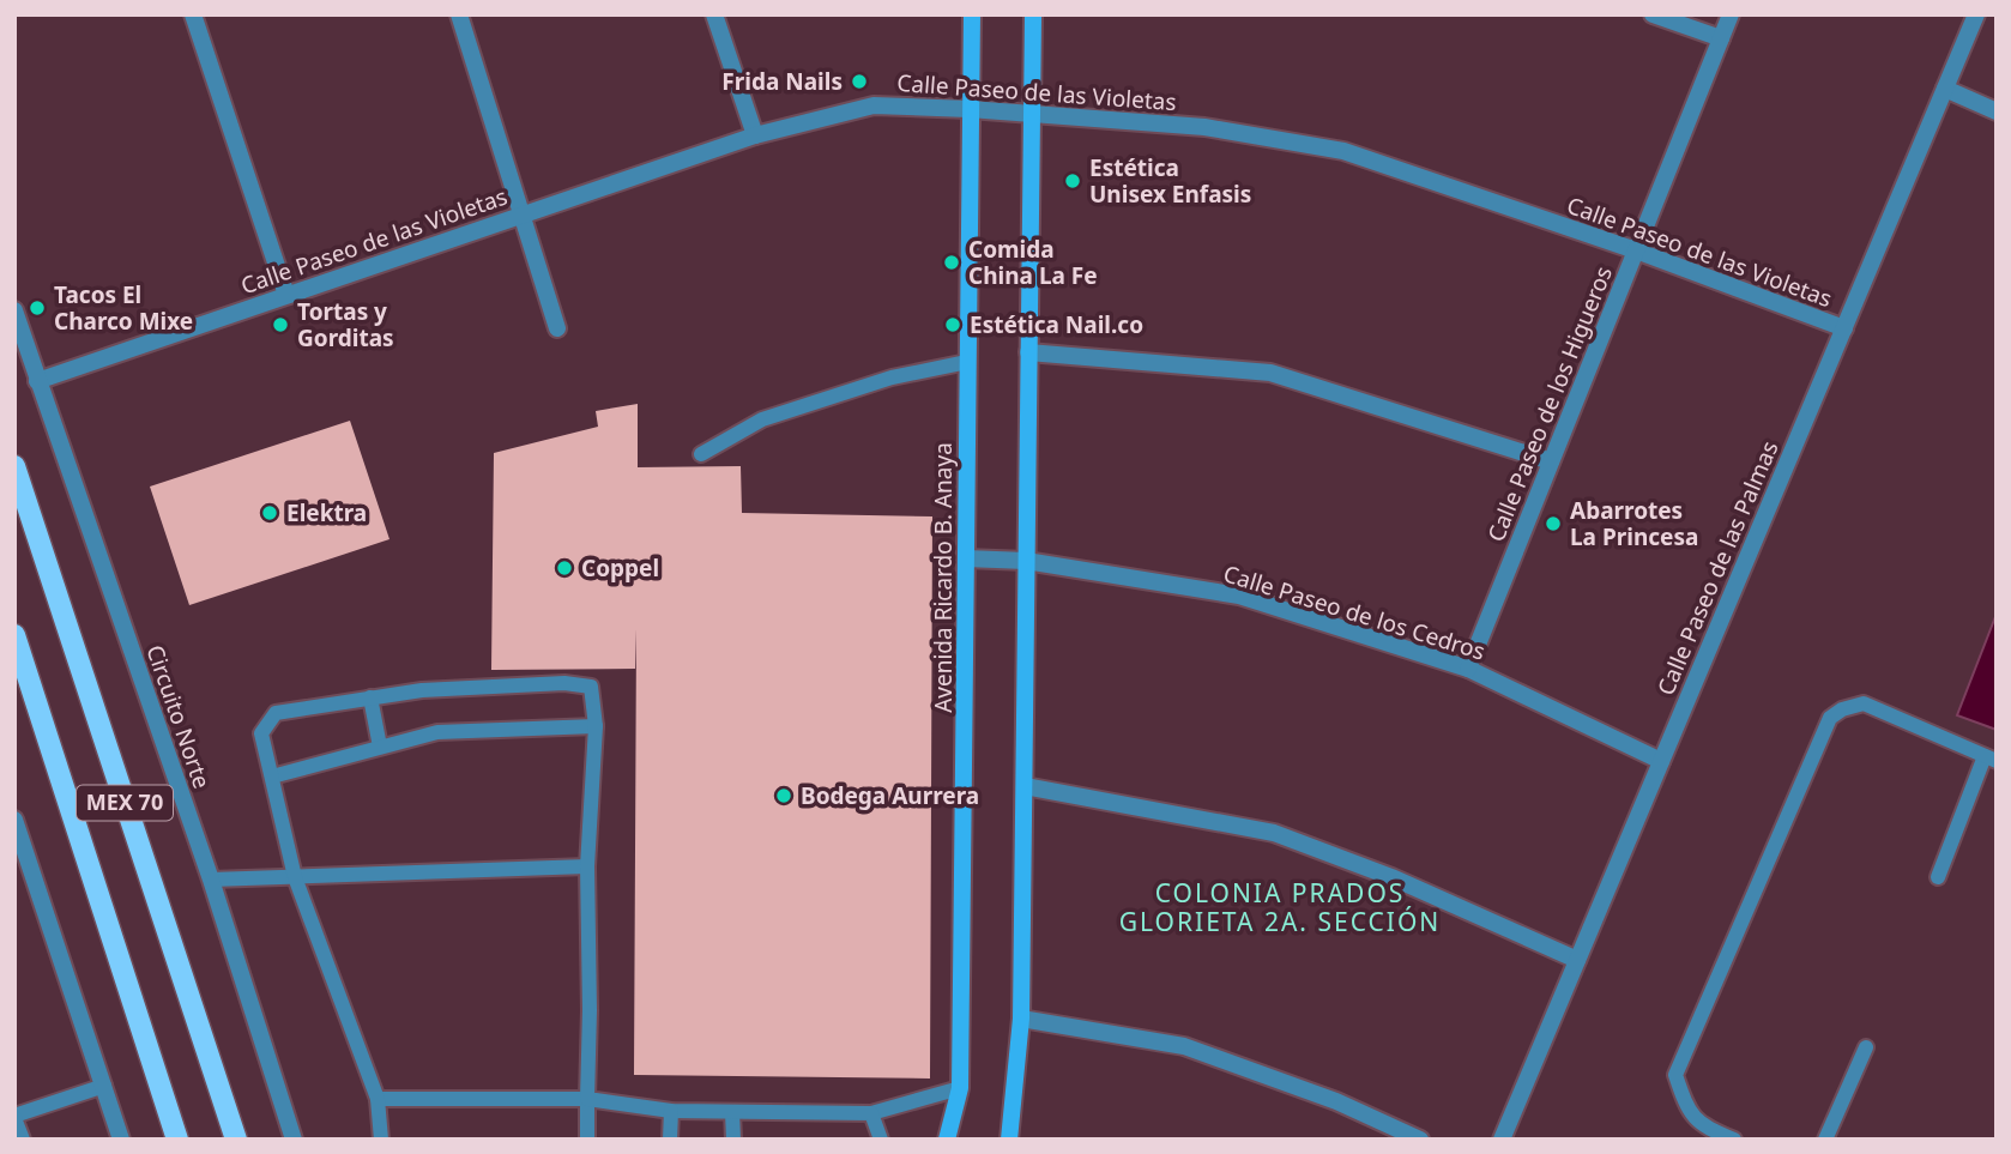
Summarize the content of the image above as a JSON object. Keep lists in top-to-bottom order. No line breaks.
{"streets":{"main road":["Avenida Ricardo B. Anaya","MEX 70"],"street":["Calle Paseo de las Violetas","Calle Paseo de los Higueros","Calle Paseo de las Palmas","Calle Paseo de los Cedros","Circuito Norte"]},"crossings":[["Calle Paseo de las Violetas","Calle Paseo de los Higueros"],["Calle Paseo de las Violetas","Calle Paseo de las Palmas"],["Calle Paseo de las Violetas","Avenida Ricardo B. Anaya"],["Calle Paseo de las Violetas","Circuito Norte"],["Calle Paseo de los Higueros","Calle Paseo de los Cedros"],["Calle Paseo de las Palmas","Calle Paseo de los Cedros"],["Avenida Ricardo B. Anaya","Calle Paseo de los Cedros"]],"districts":["COLONIA PRADOS GLORIETA 2A. SECCIÓN"],"places":["Frida Nails","Estética Unisex Enfasis","Comida China La Fe","Tacos El Charco Mixe","Tortas y Gorditas","Estética Nail.co","Elektra","Abarrotes La Princesa","Coppel","Bodega Aurrera"]}
